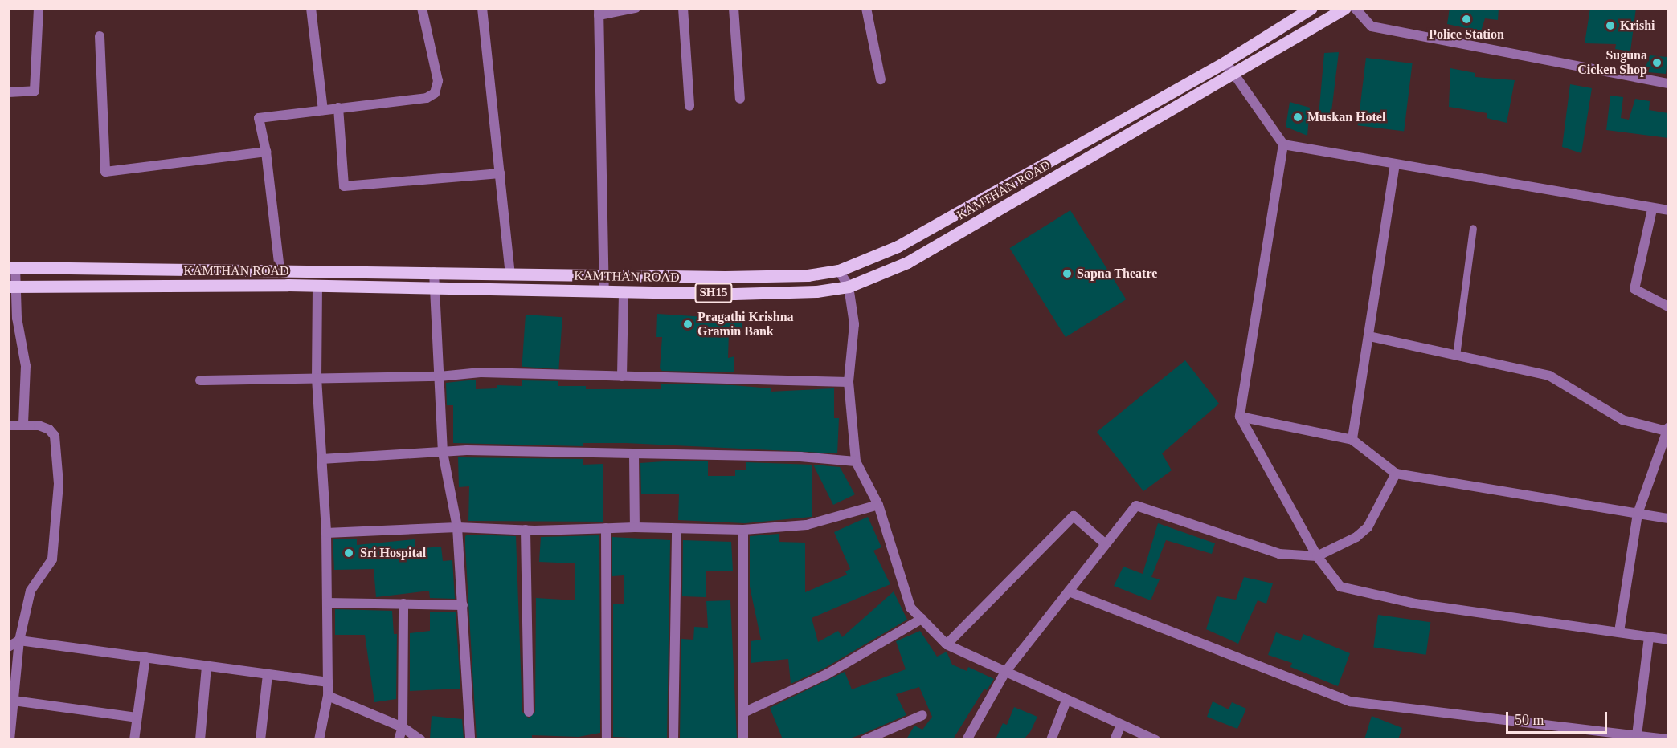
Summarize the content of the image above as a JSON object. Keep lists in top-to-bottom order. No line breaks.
{"streets":{"main road":["KAMTHAN ROAD","SH15"]},"places":["Police Station","Krishi","Suguna Cicken Shop","Muskan Hotel","Sapna Theatre","Pragathi Krishna Gramin Bank","Sri Hospital"],"scale_bar":"50 m"}
